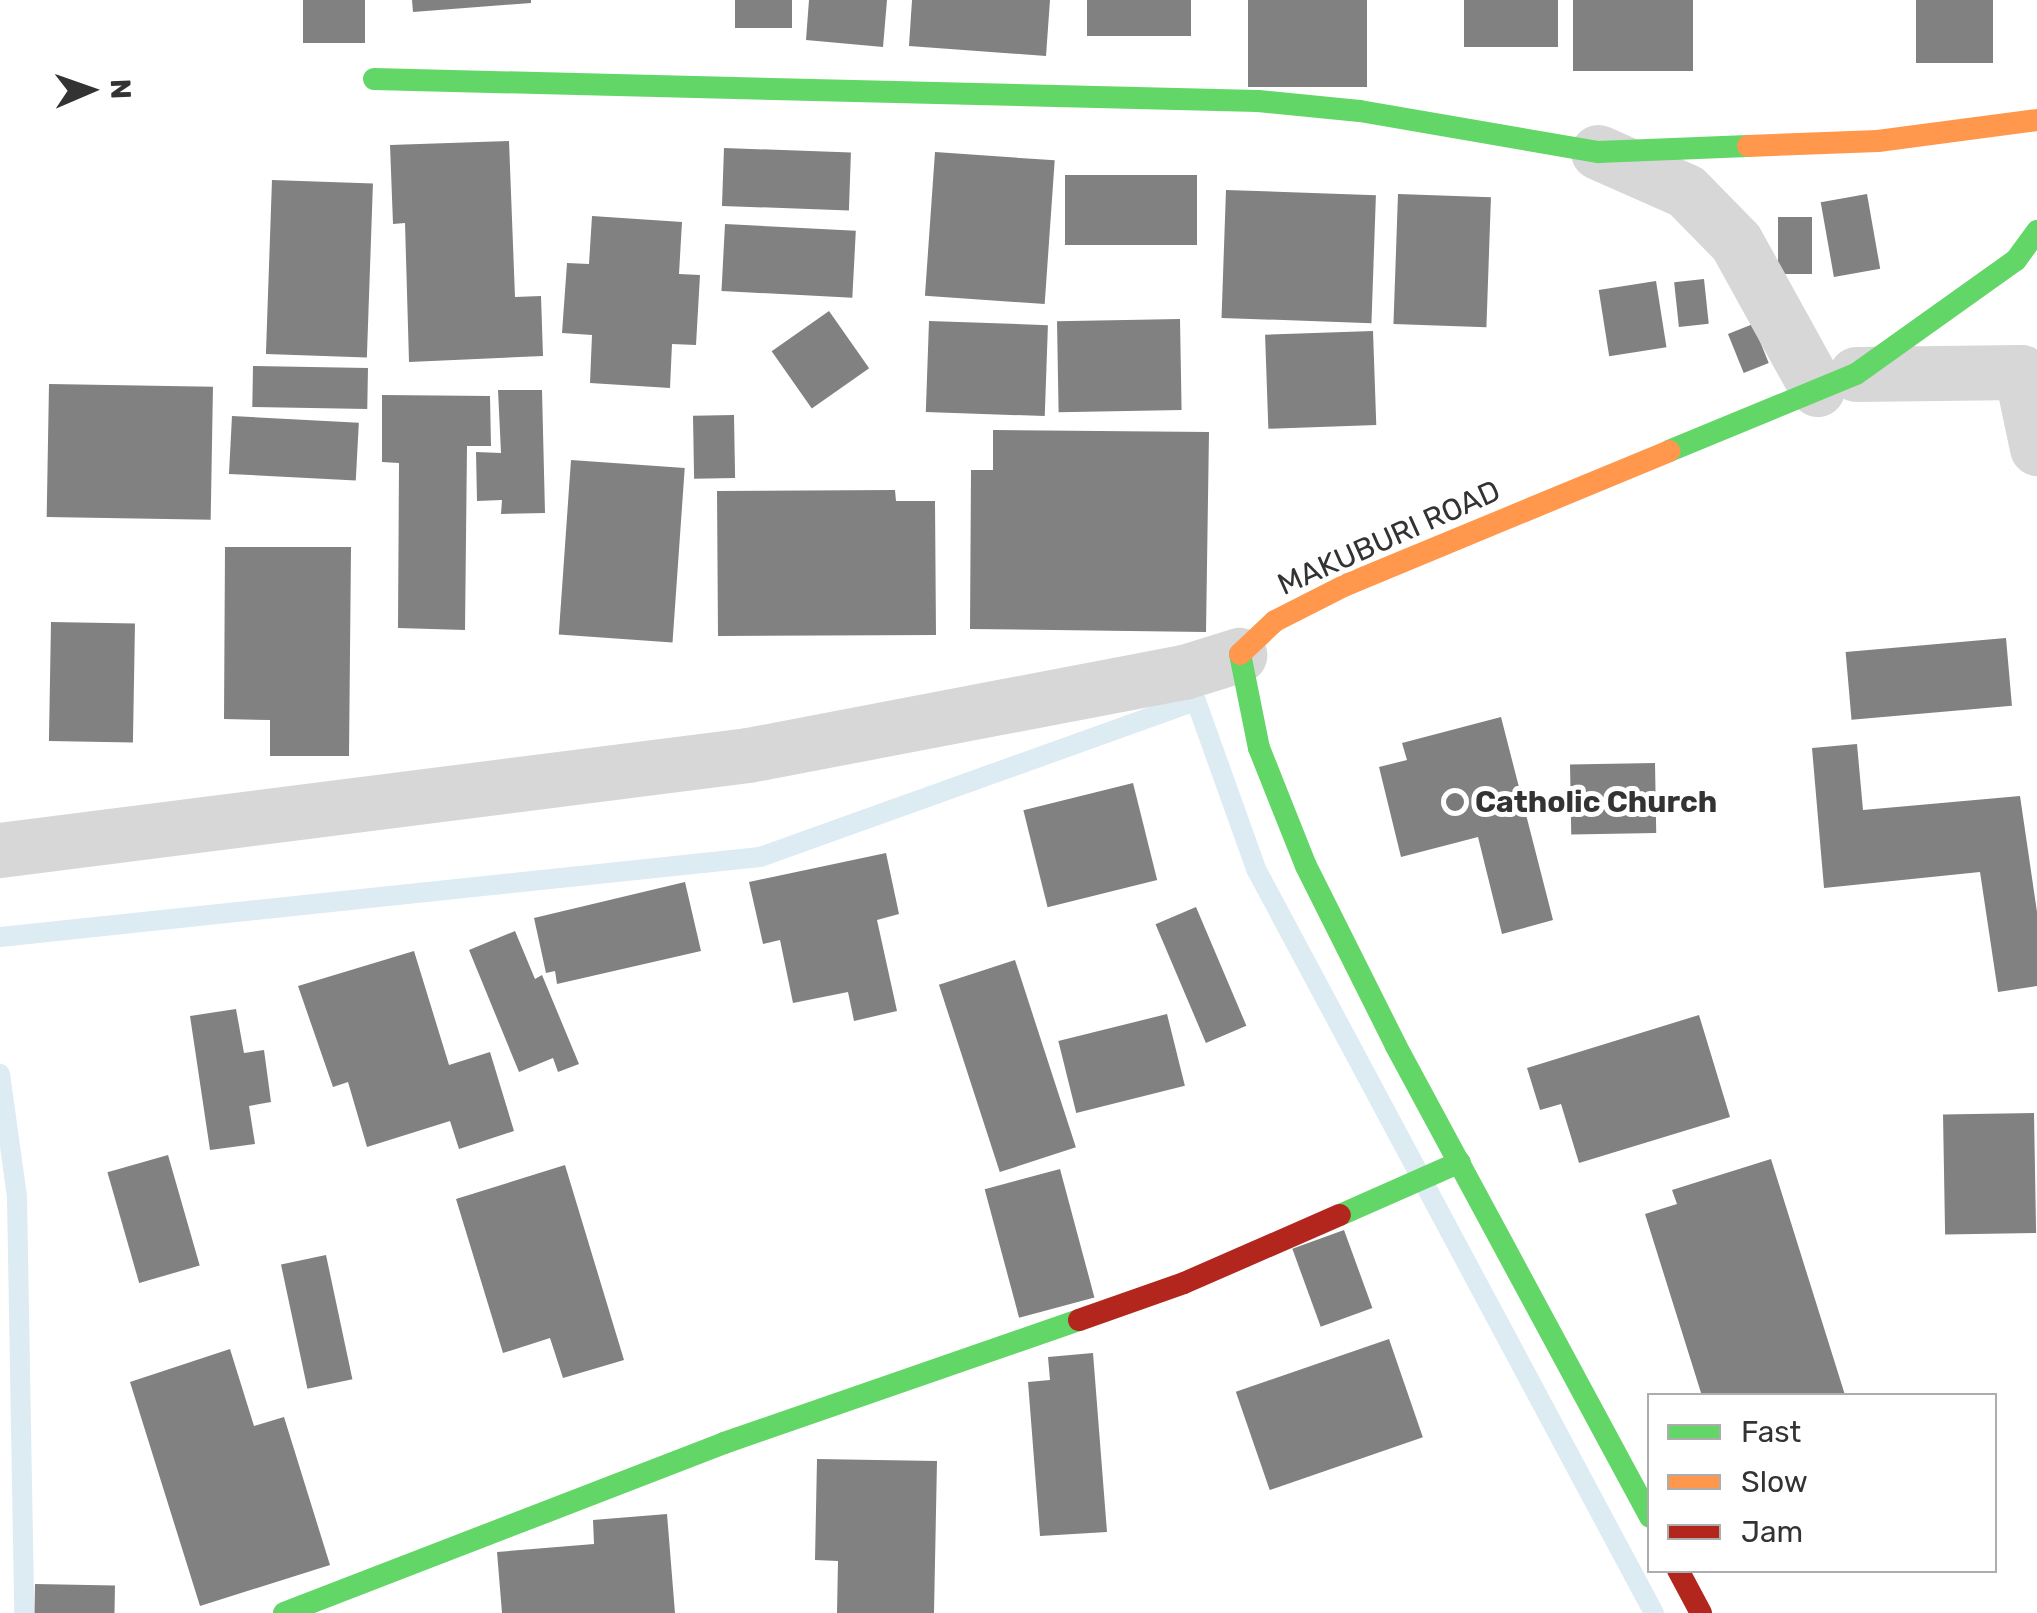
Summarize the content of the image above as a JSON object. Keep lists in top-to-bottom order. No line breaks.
{"streets":{"street":["MAKUBURI ROAD"]},"places":["Catholic Church"],"legend":["Fast","Slow","Jam"],"north":"right"}
